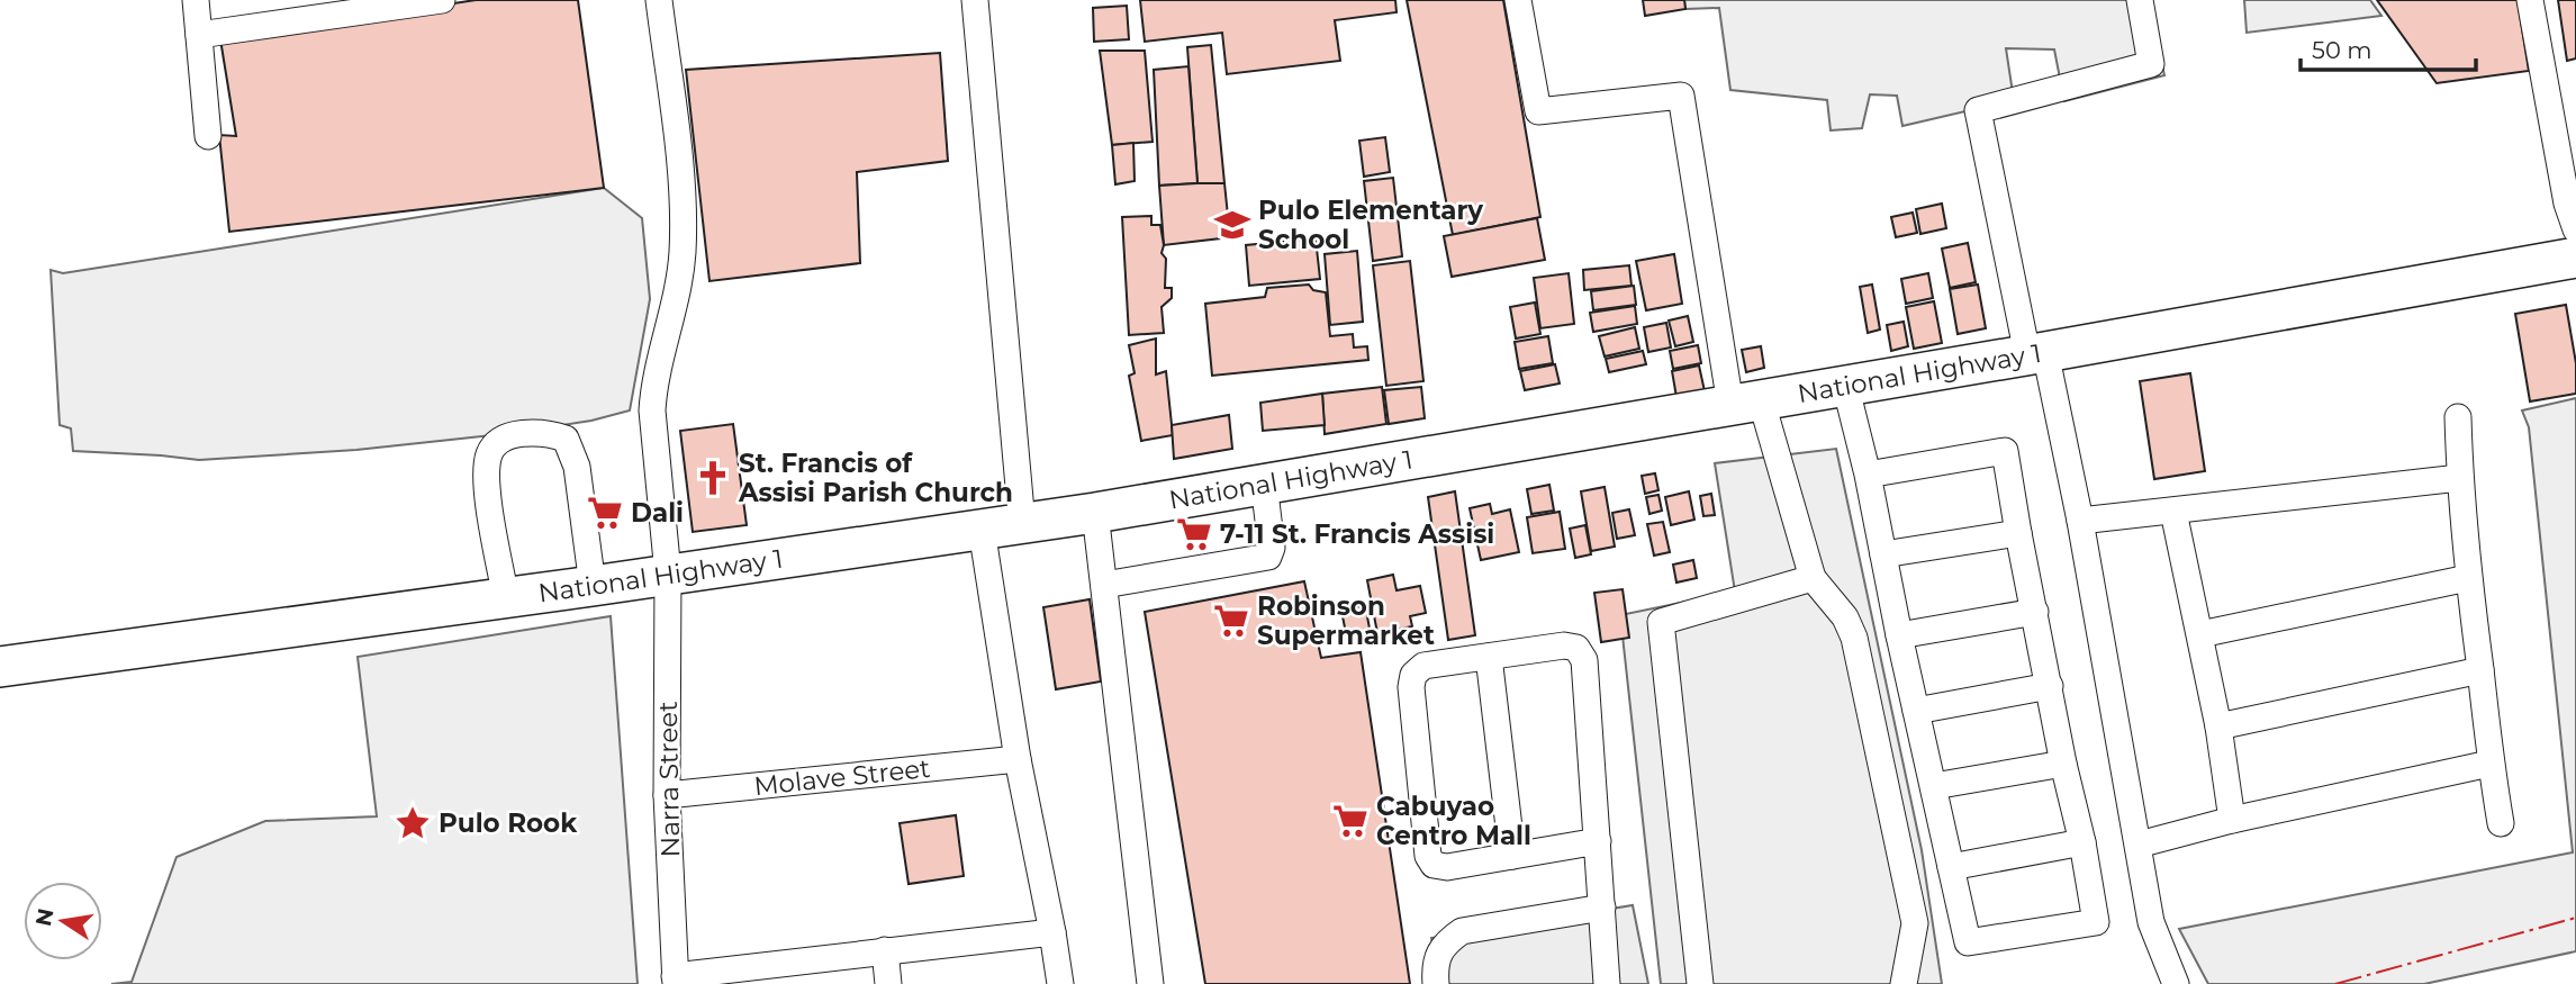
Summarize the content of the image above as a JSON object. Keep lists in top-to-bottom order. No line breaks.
{"streets":{"highway":["National Highway 1"],"street":["Molave Street","Narra Street"]},"crossings":[["National Highway 1","Narra Street"],["Molave Street","Narra Street"]],"places":{"school or university":["Pulo Elementary School"],"church":["St. Francis of Assisi Parish Church"],"supermarket":["Dali","7-11 St. Francis Assisi","Robinson Supermarket","Cabuyao Centro Mall"],"place":["Pulo Rook"]},"scale_bar":"50 m","north":"left"}
